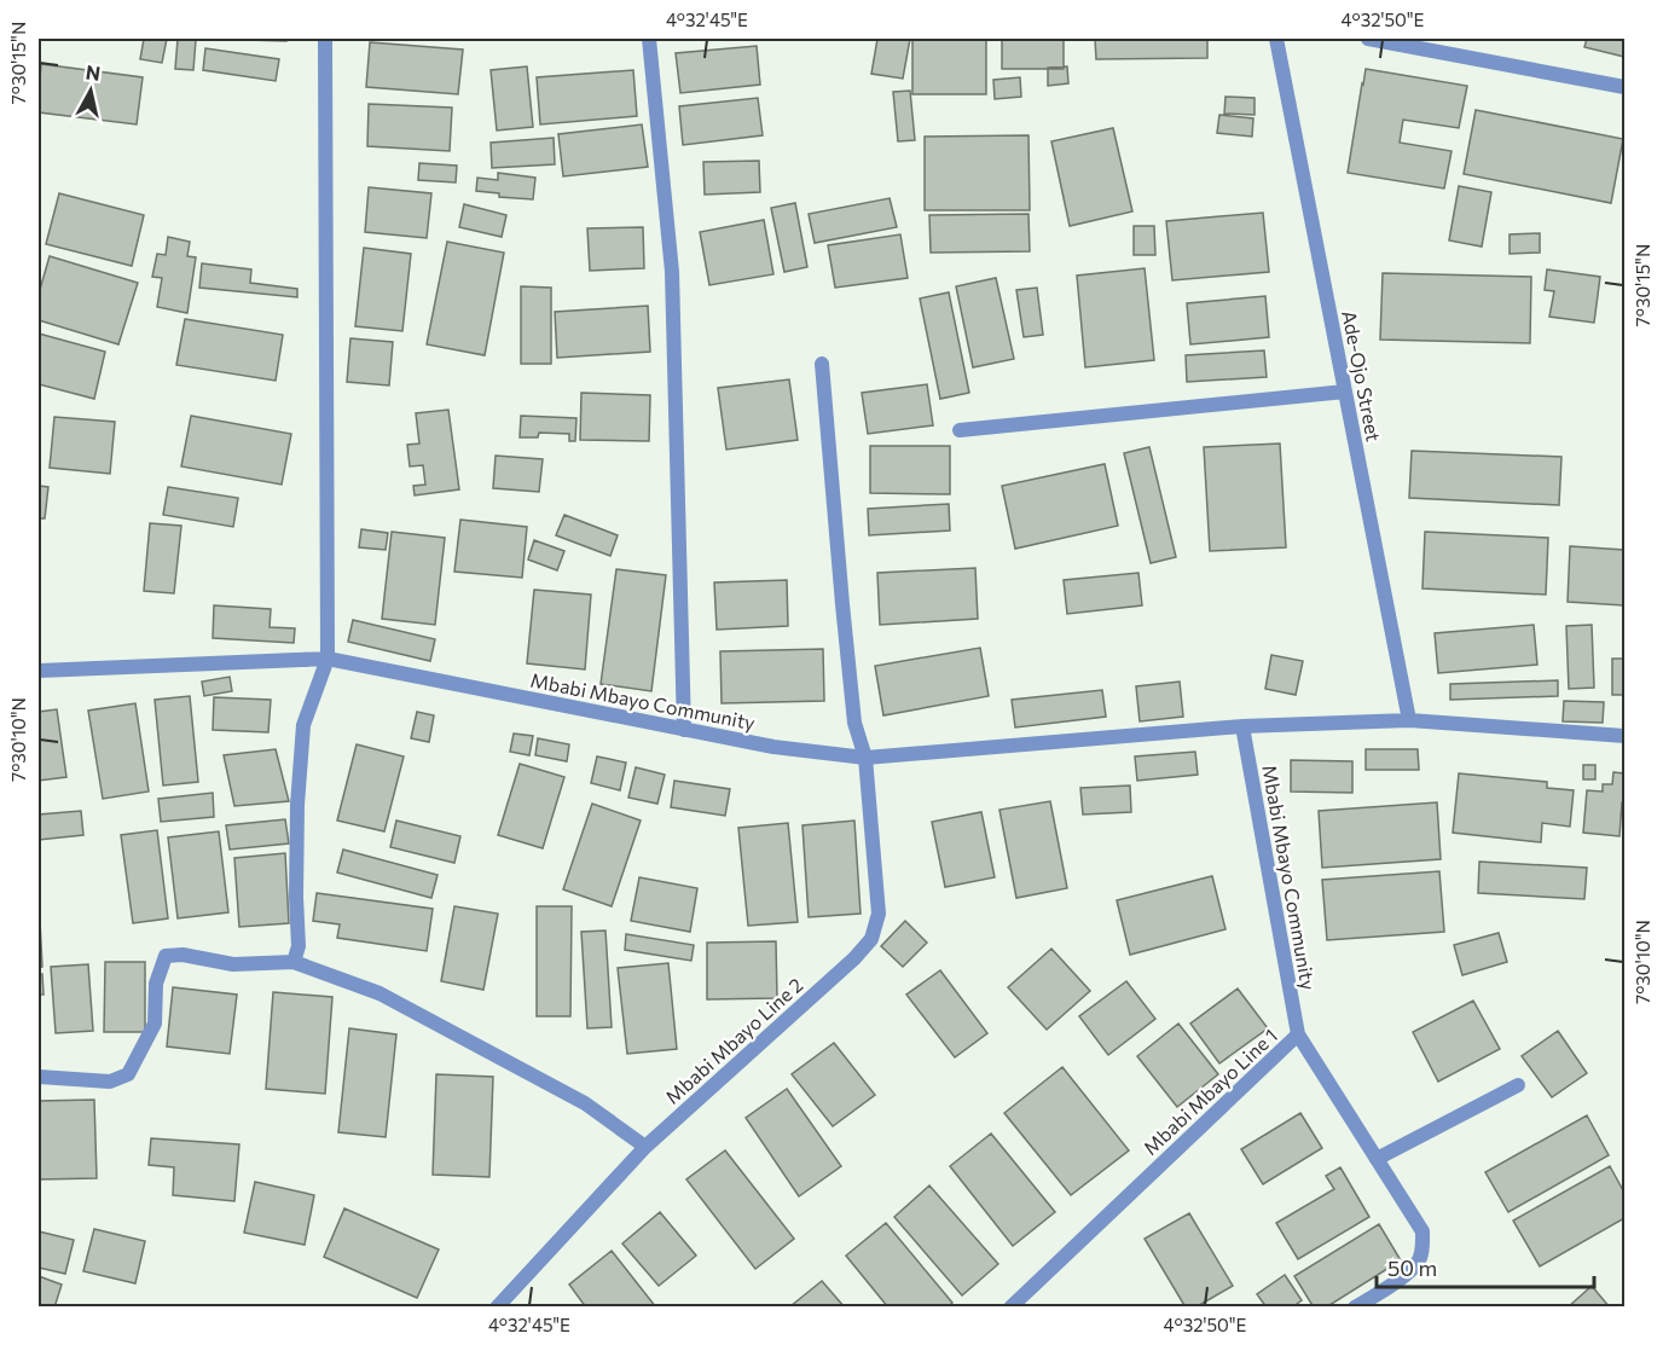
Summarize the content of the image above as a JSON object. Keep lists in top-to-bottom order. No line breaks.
{"streets":{"street":["Ade-Ojo Street","Mbabi Mbayo Community","Mbabi Mbayo Line 2","Mbabi Mbayo Line 1"]},"crossings":[["Ade-Ojo Street","Mbabi Mbayo Community"],["Mbabi Mbayo Community","Mbabi Mbayo Line 2"],["Mbabi Mbayo Community","Mbabi Mbayo Line 1"]],"scale_bar":"50 m","north":"top","coordinates":["4°32'45\"E","4°32'50\"E","7°30'15\"N","7°30'10\"N"]}
